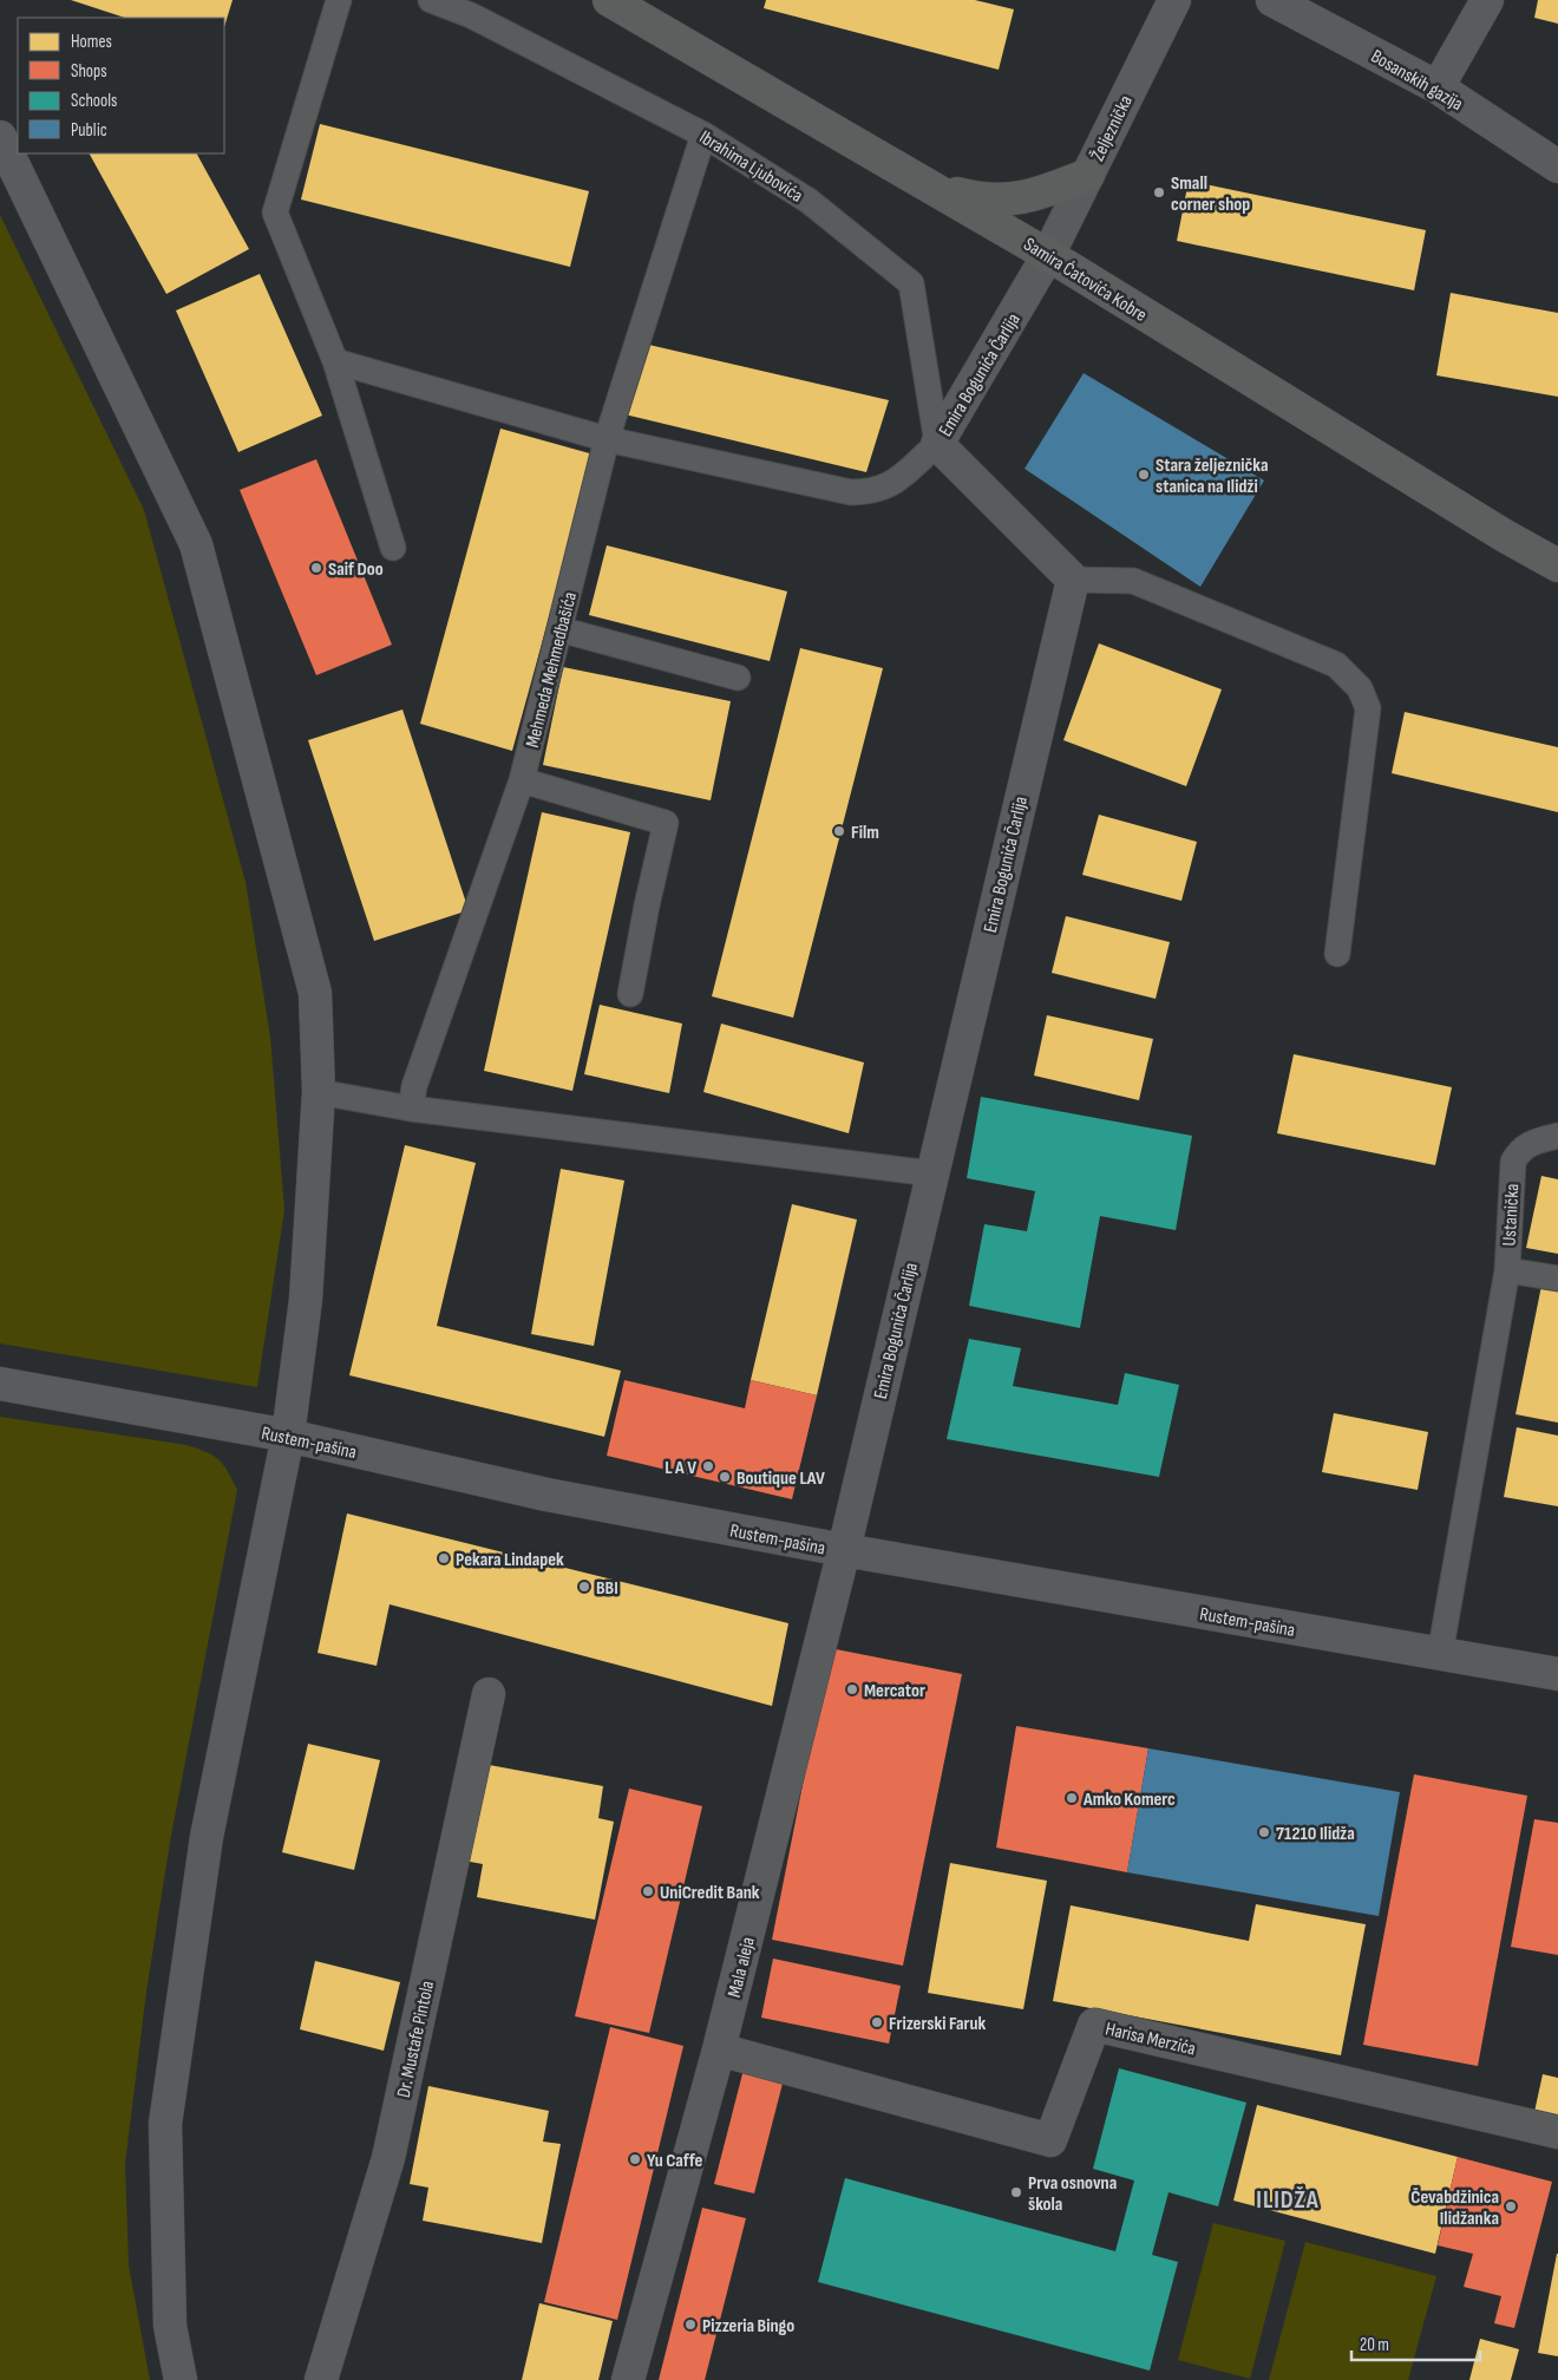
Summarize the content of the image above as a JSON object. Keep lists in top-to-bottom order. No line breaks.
{"streets":{"main road":["Samira Ćatovića Kobre"],"street":["Bosanskih gazija","Željeznička","Emira Bogunića Čarlija","Rustem-pašina","Mala aleja","Harisa Merzića","Dr. Mustafe Pintola"],"lane":["Ibrahima Ljubovića","Mehmeda Mehmedbašića","Ustanička"]},"crossings":[["Željeznička","Samira Ćatovića Kobre"],["Željeznička","Emira Bogunića Čarlija"],["Ibrahima Ljubovića","Emira Bogunića Čarlija"],["Ibrahima Ljubovića","Mehmeda Mehmedbašića"],["Samira Ćatovića Kobre","Emira Bogunića Čarlija"],["Emira Bogunića Čarlija","Rustem-pašina"],["Emira Bogunića Čarlija","Mala aleja"],["Rustem-pašina","Mala aleja"],["Mala aleja","Harisa Merzića"]],"districts":["ILIDŽA"],"places":["Small corner shop","Stara željeznička stanica na Ilidži","Saif Doo","Film","L A V","Boutique LAV","Pekara Lindapek","BBI","Mercator","Amko Komerc","71210 Ilidža","UniCredit Bank","Frizerski Faruk","Yu Caffe","Prva osnovna škola","Čevabdžinica Ilidžanka","Pizzeria Bingo"],"legend":["Homes","Shops","Schools","Public"],"scale_bar":"20 m"}
